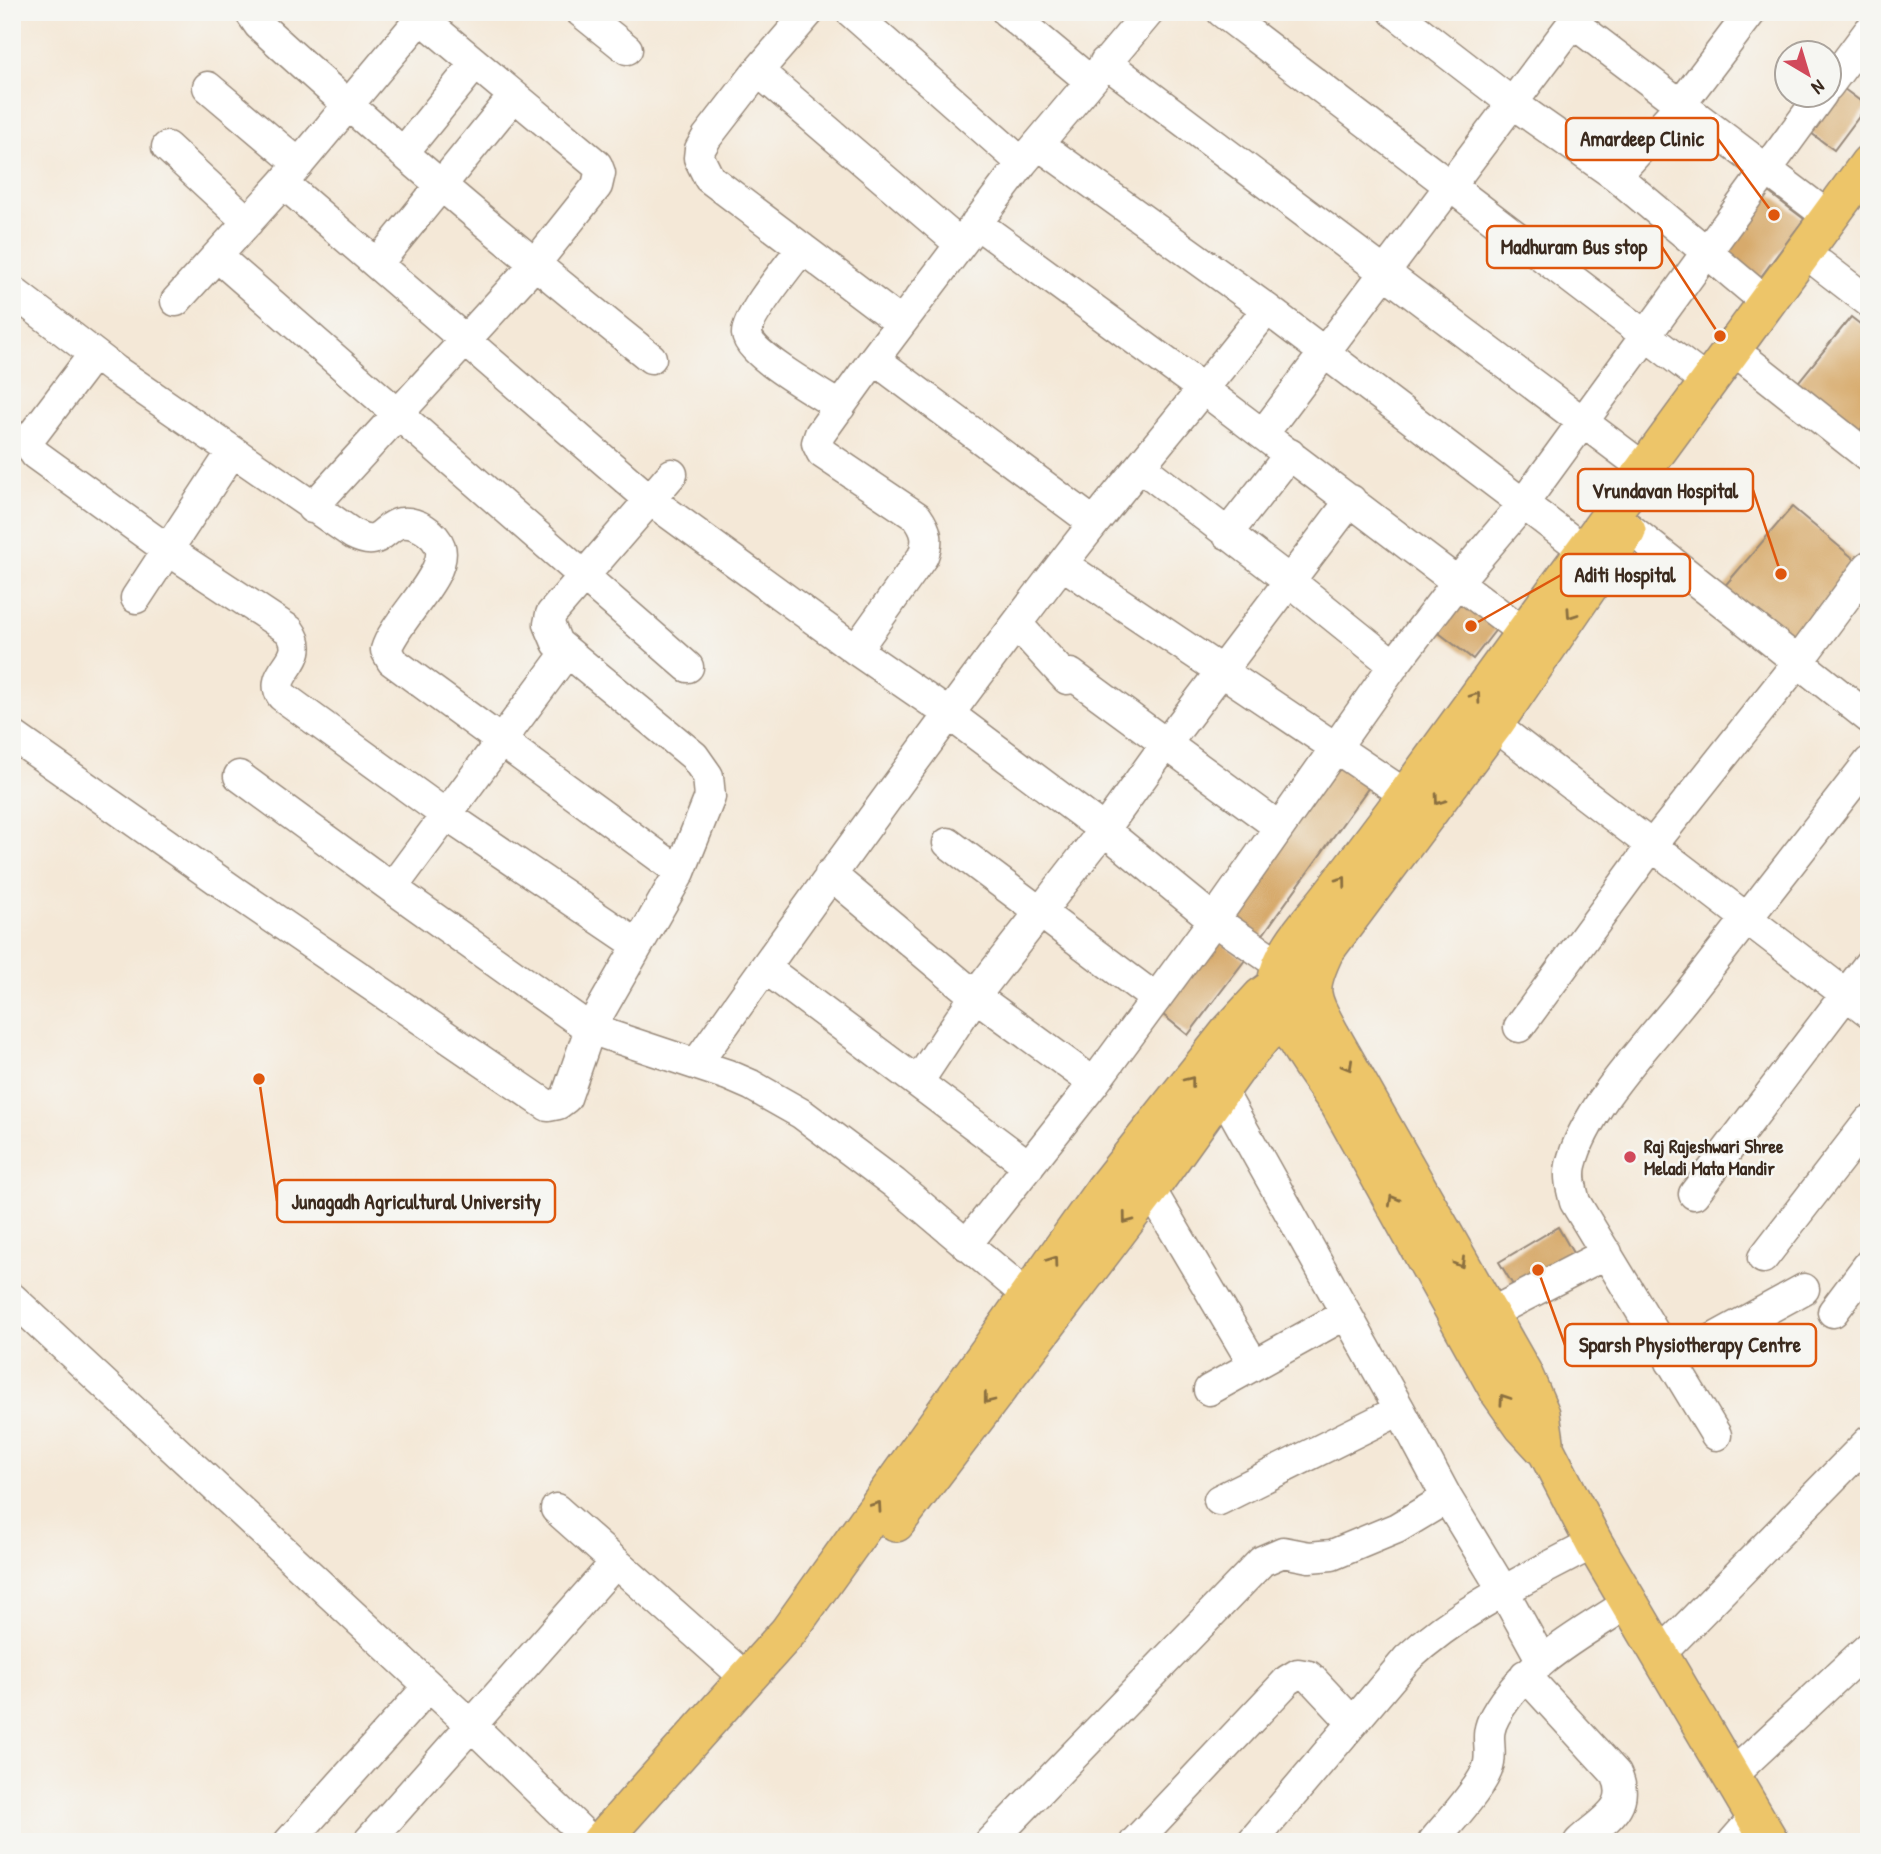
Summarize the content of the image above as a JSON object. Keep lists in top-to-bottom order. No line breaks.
{"places":["Amardeep Clinic","Madhuram Bus stop","Vrundavan Hospital","Aditi Hospital","Junagadh Agricultural University","Raj Rajeshwari Shree Meladi Mata Mandir","Sparsh Physiotherapy Centre"],"north":"bottom right"}
